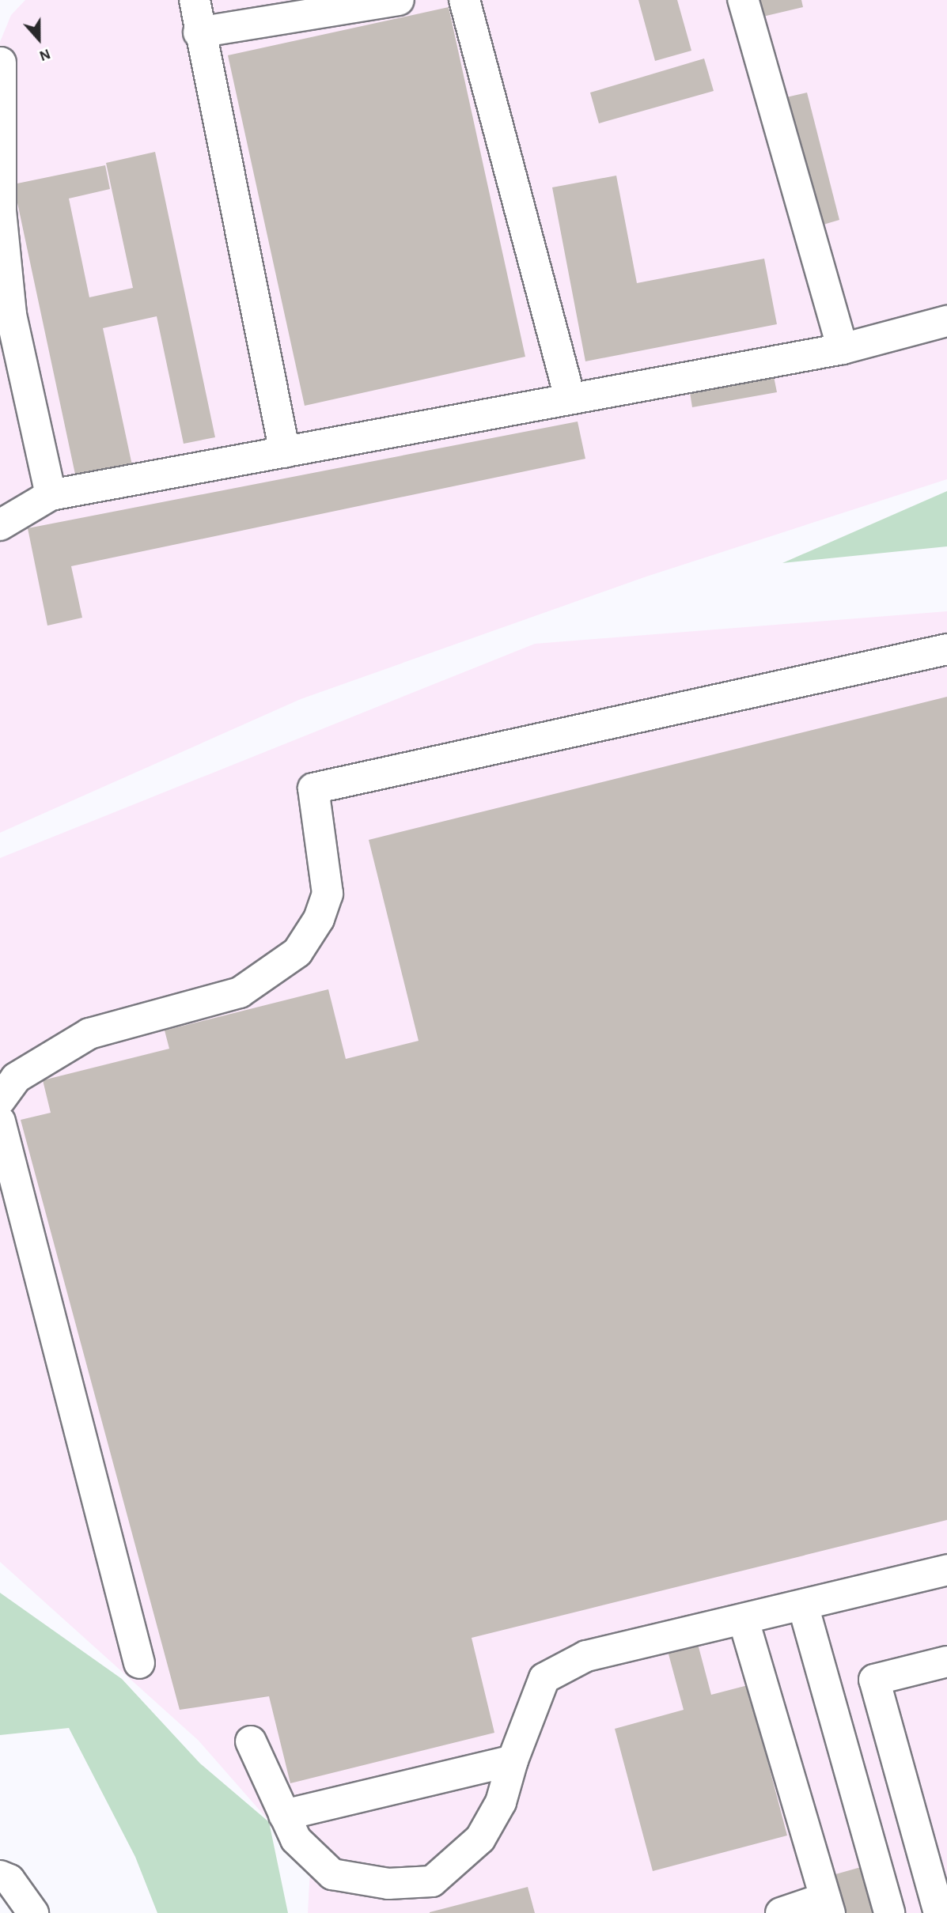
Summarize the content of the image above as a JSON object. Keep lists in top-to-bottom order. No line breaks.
{"north":"bottom"}
